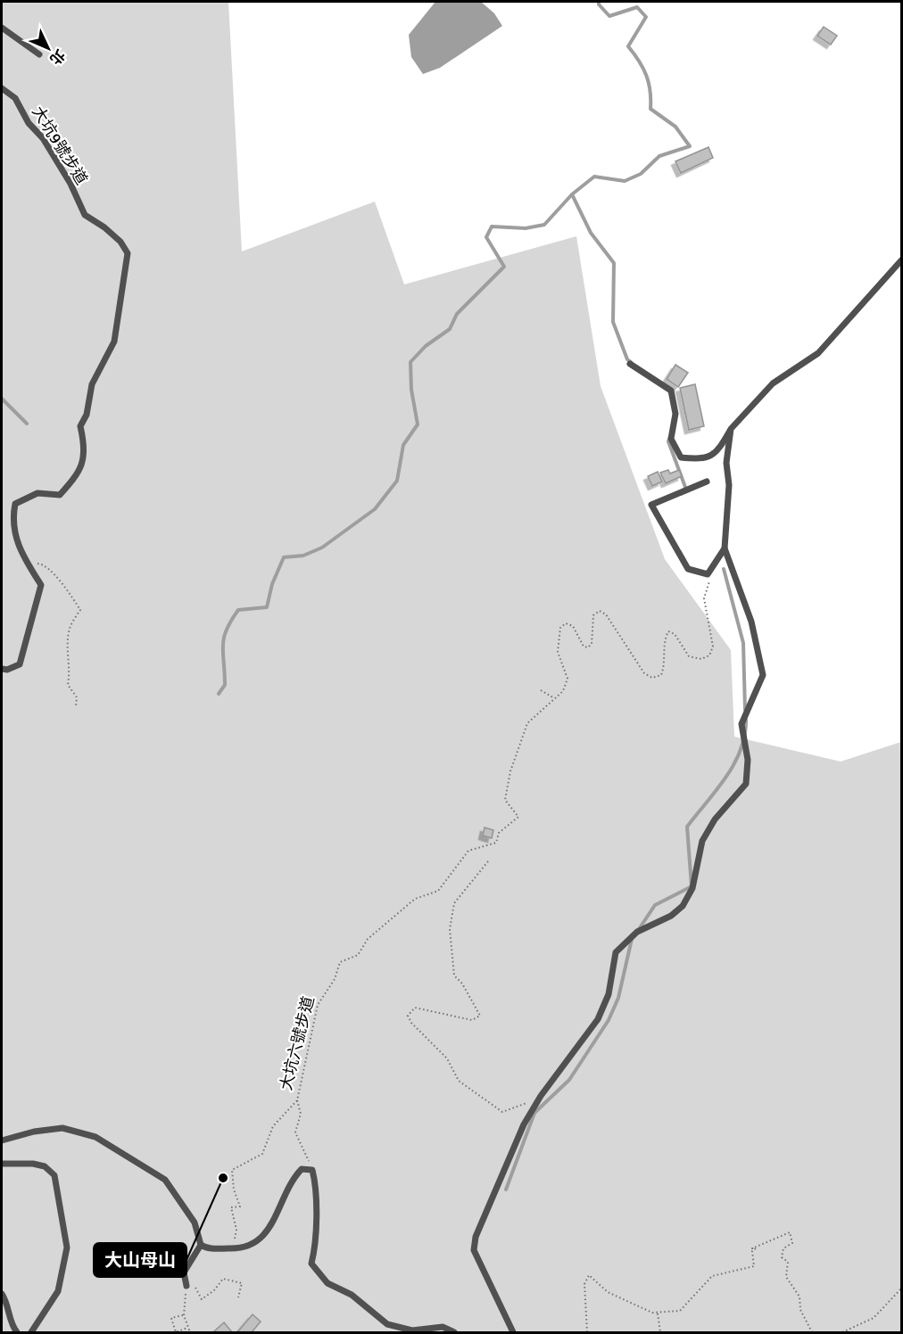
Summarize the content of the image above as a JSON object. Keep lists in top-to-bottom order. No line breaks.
{"streets":{"lane":["大坑9號步道"],"path":["大坑六號步道"]},"places":["大山母山"],"north":"bottom right"}
